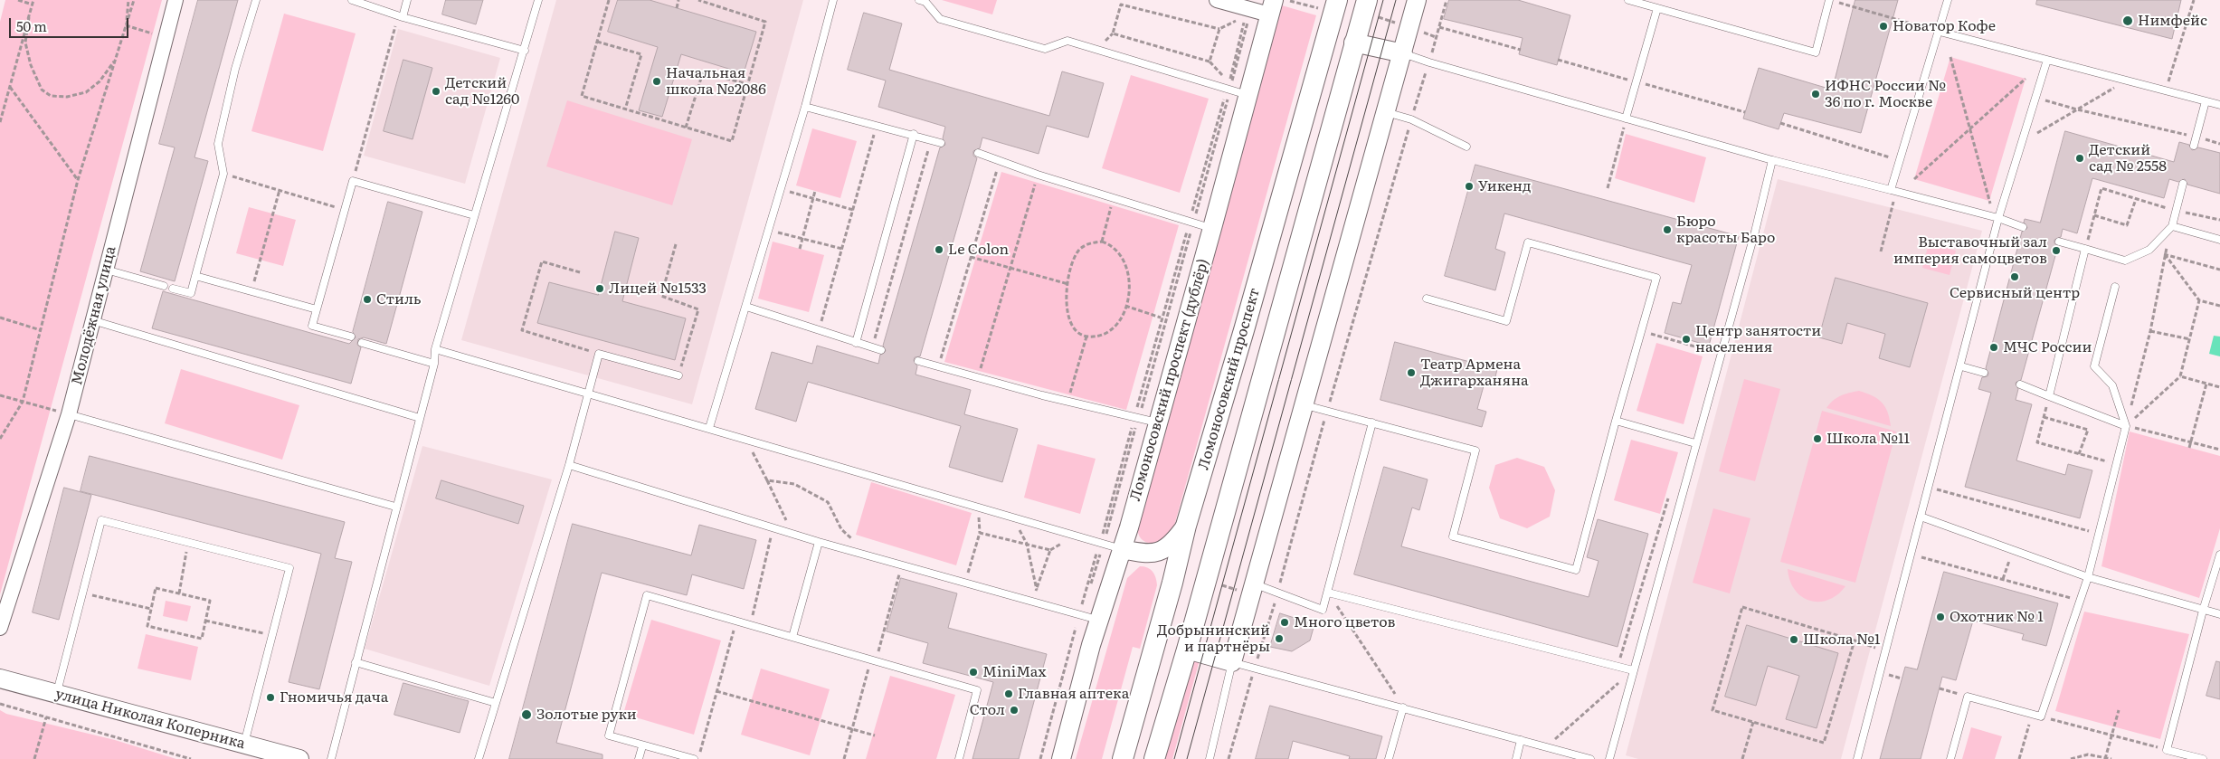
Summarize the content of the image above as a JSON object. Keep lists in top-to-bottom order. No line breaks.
{"streets":{"main road":["Ломоносовский проспект"],"street":["Молодёжная улица","Ломоносовский проспект (дублёр)","улица Николая Коперника"]},"places":["Нимфейс","Новатор Кофе","Начальная школа №2086","Детский сад №1260","ИФНС России № 36 по г. Москве","Детский сад № 2558","Уикенд","Бюро красоты Баро","Le Colon","Выставочный зал империя самоцветов","Сервисный центр","Лицей №1533","Стиль","Центр занятости населения","МЧС России","Театр Армена Джигарханяна","Школа №11","Охотник № 1","Много цветов","Добрынинский и партнёры","Школа №1","MiniMax","Главная аптека","Гномичья дача","Стол","Золотые руки"],"scale_bar":"50 m"}
